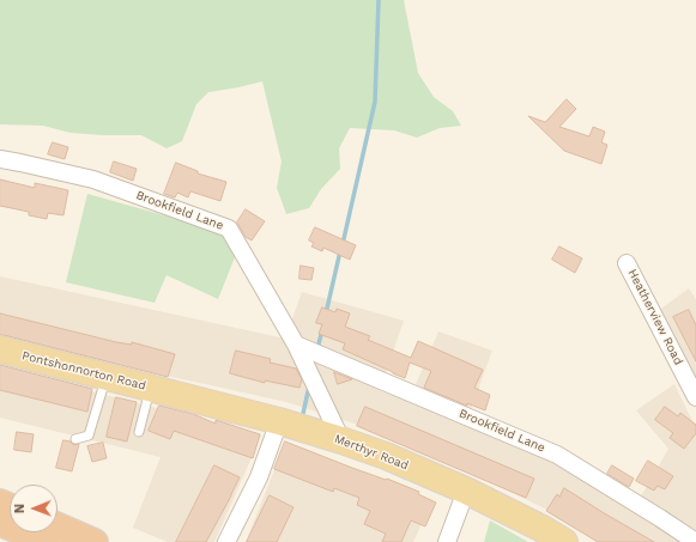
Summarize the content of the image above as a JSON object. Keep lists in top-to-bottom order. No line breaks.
{"streets":{"main road":["Pontshonnorton Road","Merthyr Road"],"street":["Brookfield Lane","Heatherview Road"]},"crossings":[["Brookfield Lane","Merthyr Road"],["Pontshonnorton Road","Merthyr Road"]],"north":"left"}
